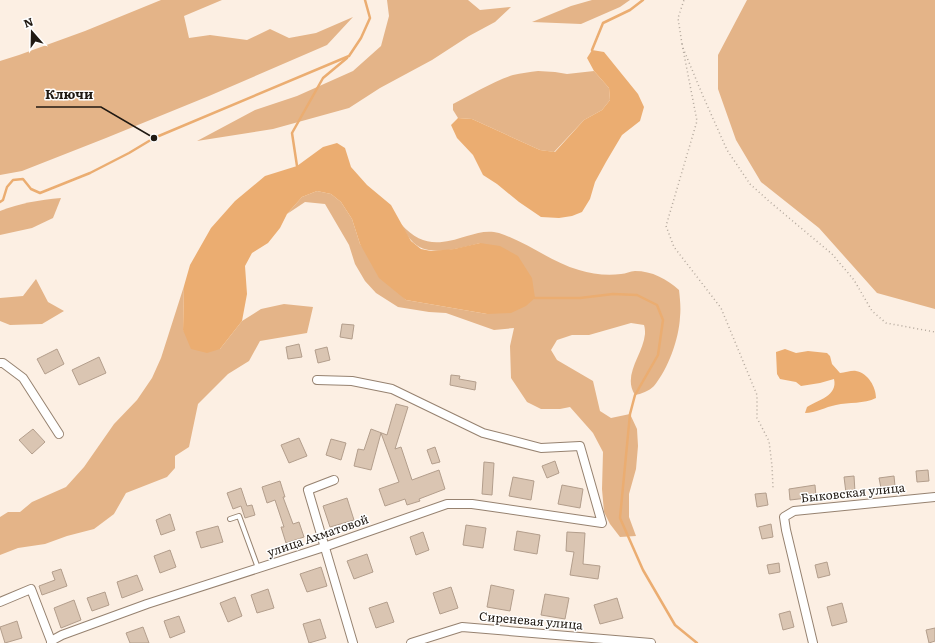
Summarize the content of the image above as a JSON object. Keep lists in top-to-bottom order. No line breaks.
{"streets":{"street":["Быковская улица","улица Ахматовой","Сиреневая улица"]},"places":["Ключи"],"north":"top"}
